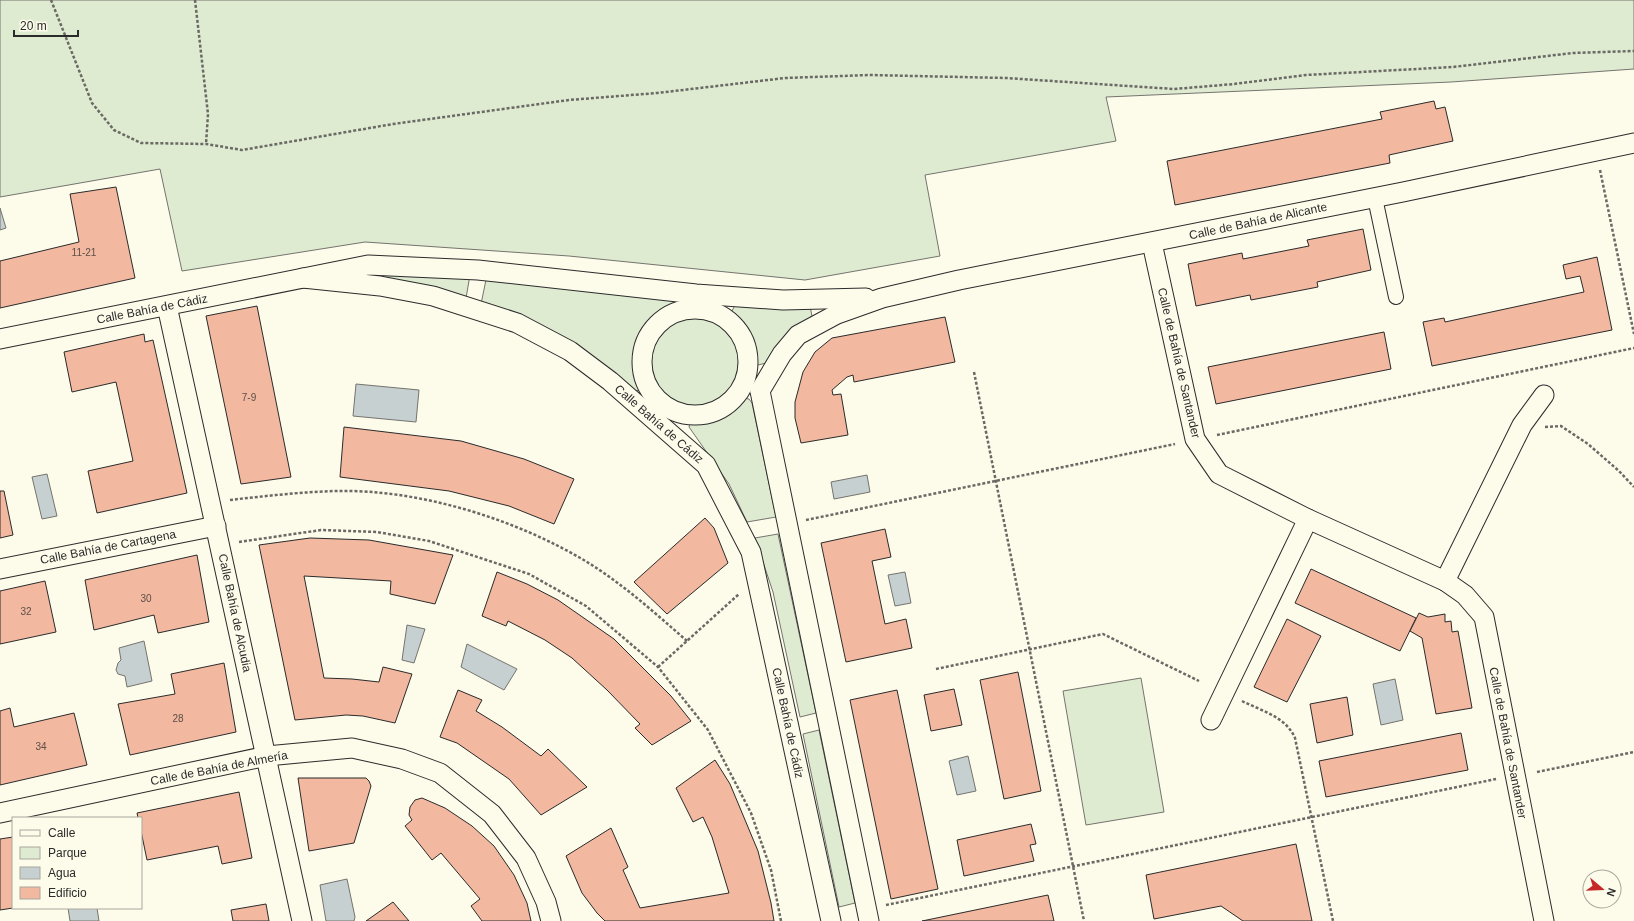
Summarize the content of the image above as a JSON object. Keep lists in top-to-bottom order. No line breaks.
{"streets":{"street":["Calle de Bahía de Alicante","Calle Bahía de Cádiz","Calle de Bahía de Santander","Calle Bahía de Cartagena","Calle Bahía de Alcudia","Calle de Bahía de Almería"]},"crossings":[["Calle de Bahía de Alicante","Calle Bahía de Cádiz"],["Calle de Bahía de Alicante","Calle de Bahía de Santander"],["Calle Bahía de Cádiz","Calle Bahía de Alcudia"],["Calle Bahía de Cartagena","Calle Bahía de Alcudia"],["Calle Bahía de Alcudia","Calle de Bahía de Almería"]],"house_numbers":["11-21","7-9","30","32","28","34"],"legend":["Calle","Parque","Agua","Edificio"],"scale_bar":"20 m","north":"right"}
